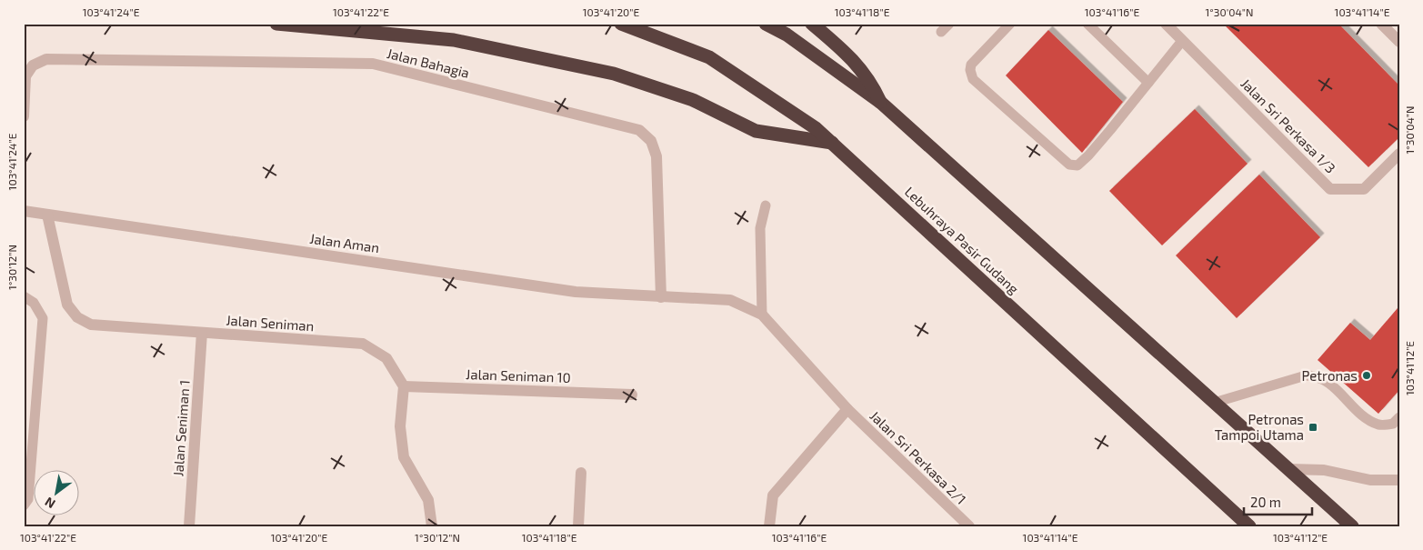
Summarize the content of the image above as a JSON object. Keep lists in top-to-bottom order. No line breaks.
{"streets":{"highway":["Lebuhraya Pasir Gudang"],"street":["Jalan Bahagia","Jalan Sri Perkasa 1/3","Jalan Aman","Jalan Seniman","Jalan Seniman 10","Jalan Seniman 1","Jalan Sri Perkasa 2/1"]},"crossings":[["Jalan Bahagia","Jalan Aman"],["Jalan Aman","Jalan Seniman"],["Jalan Aman","Jalan Sri Perkasa 2/1"],["Jalan Seniman","Jalan Seniman 10"],["Jalan Seniman","Jalan Seniman 1"]],"places":{"other":["Petronas"],"transit":["Petronas Tampoi Utama"]},"scale_bar":"20 m","north":"bottom left","coordinates":["103°41'24\"E","103°41'22\"E","103°41'20\"E","103°41'18\"E","103°41'16\"E","1°30'04\"N","103°41'14\"E","1°30'12\"N","103°41'12\"E"]}
